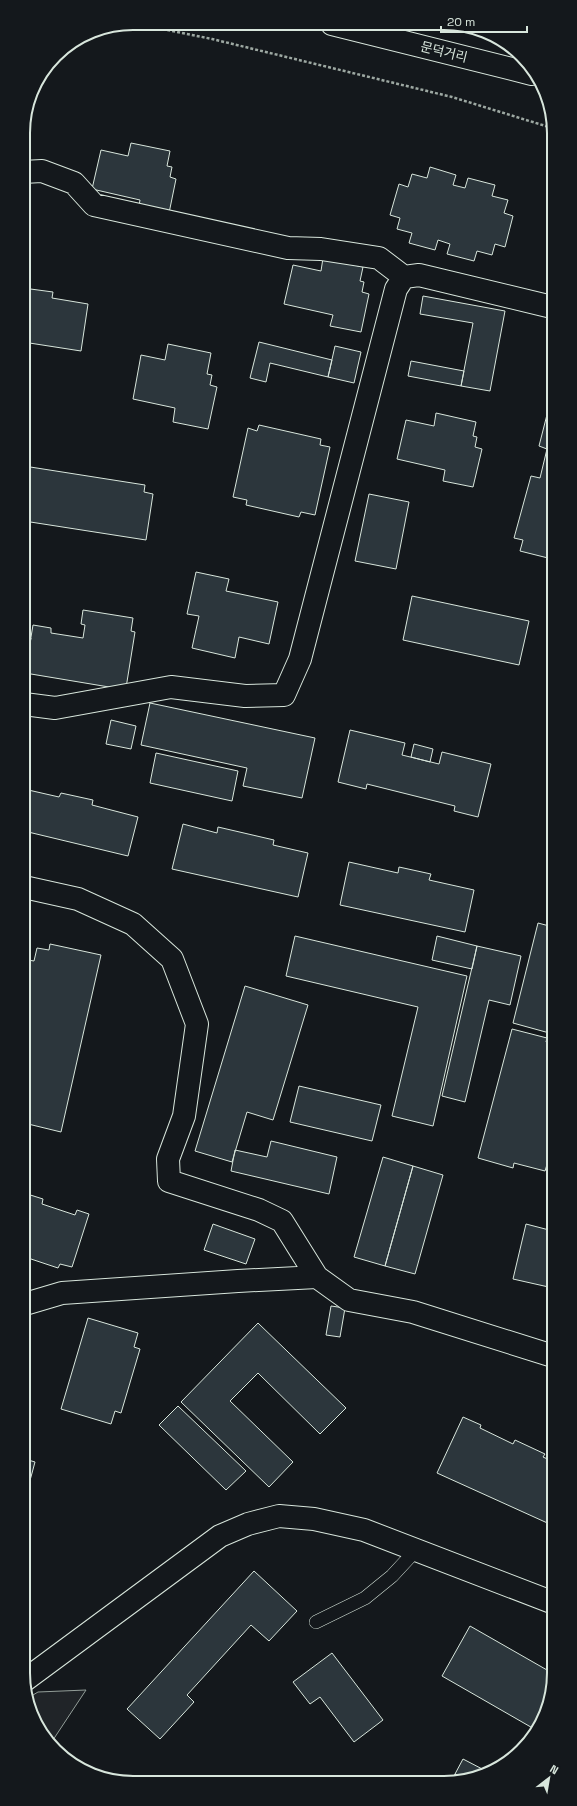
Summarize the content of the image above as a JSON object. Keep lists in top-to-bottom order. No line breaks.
{"streets":{"street":["문덕거리"]},"scale_bar":"20 m","north":"top right"}
